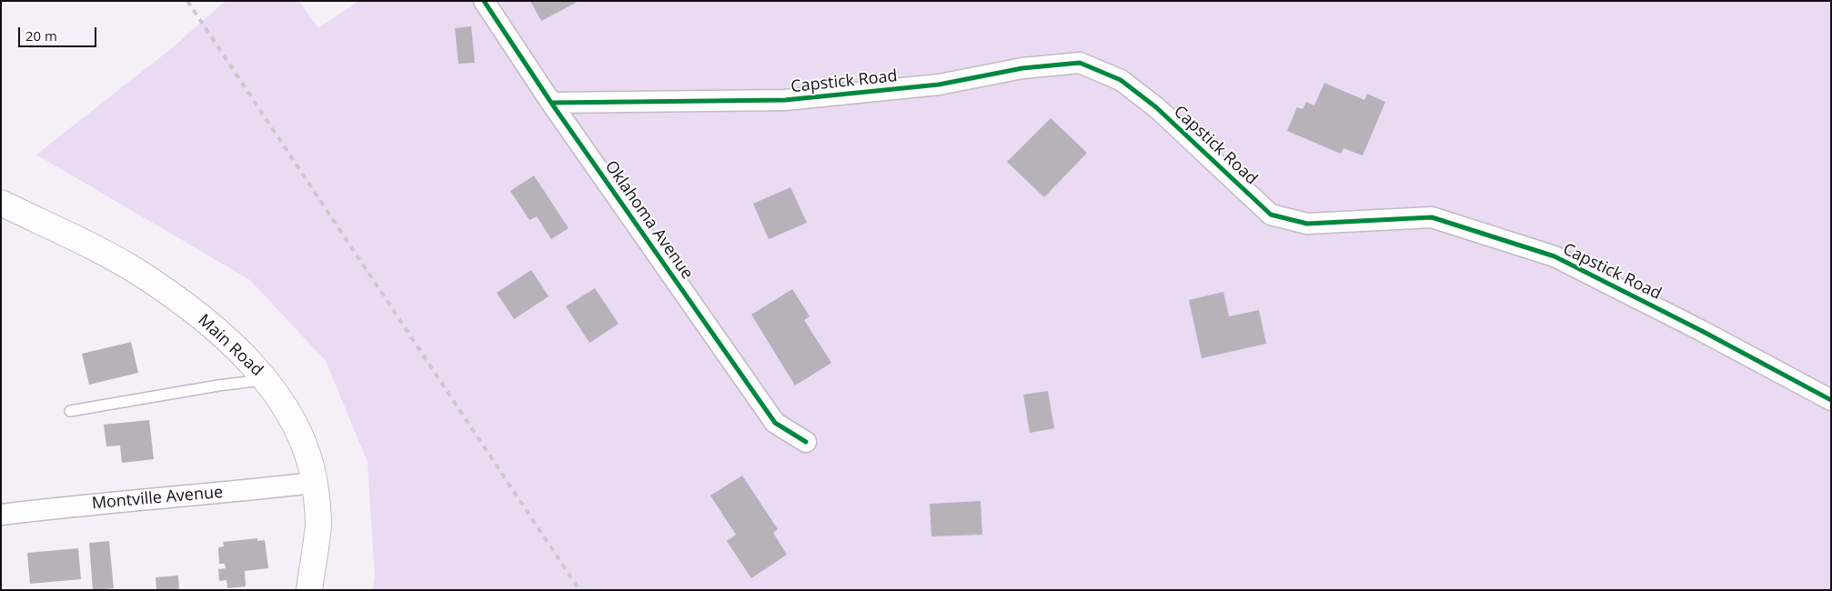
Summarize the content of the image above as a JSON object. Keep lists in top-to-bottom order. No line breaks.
{"streets":{"main road":["Main Road"],"street":["Capstick Road","Oklahoma Avenue","Montville Avenue"]},"crossings":[["Capstick Road","Oklahoma Avenue"],["Main Road","Montville Avenue"]],"scale_bar":"20 m"}
